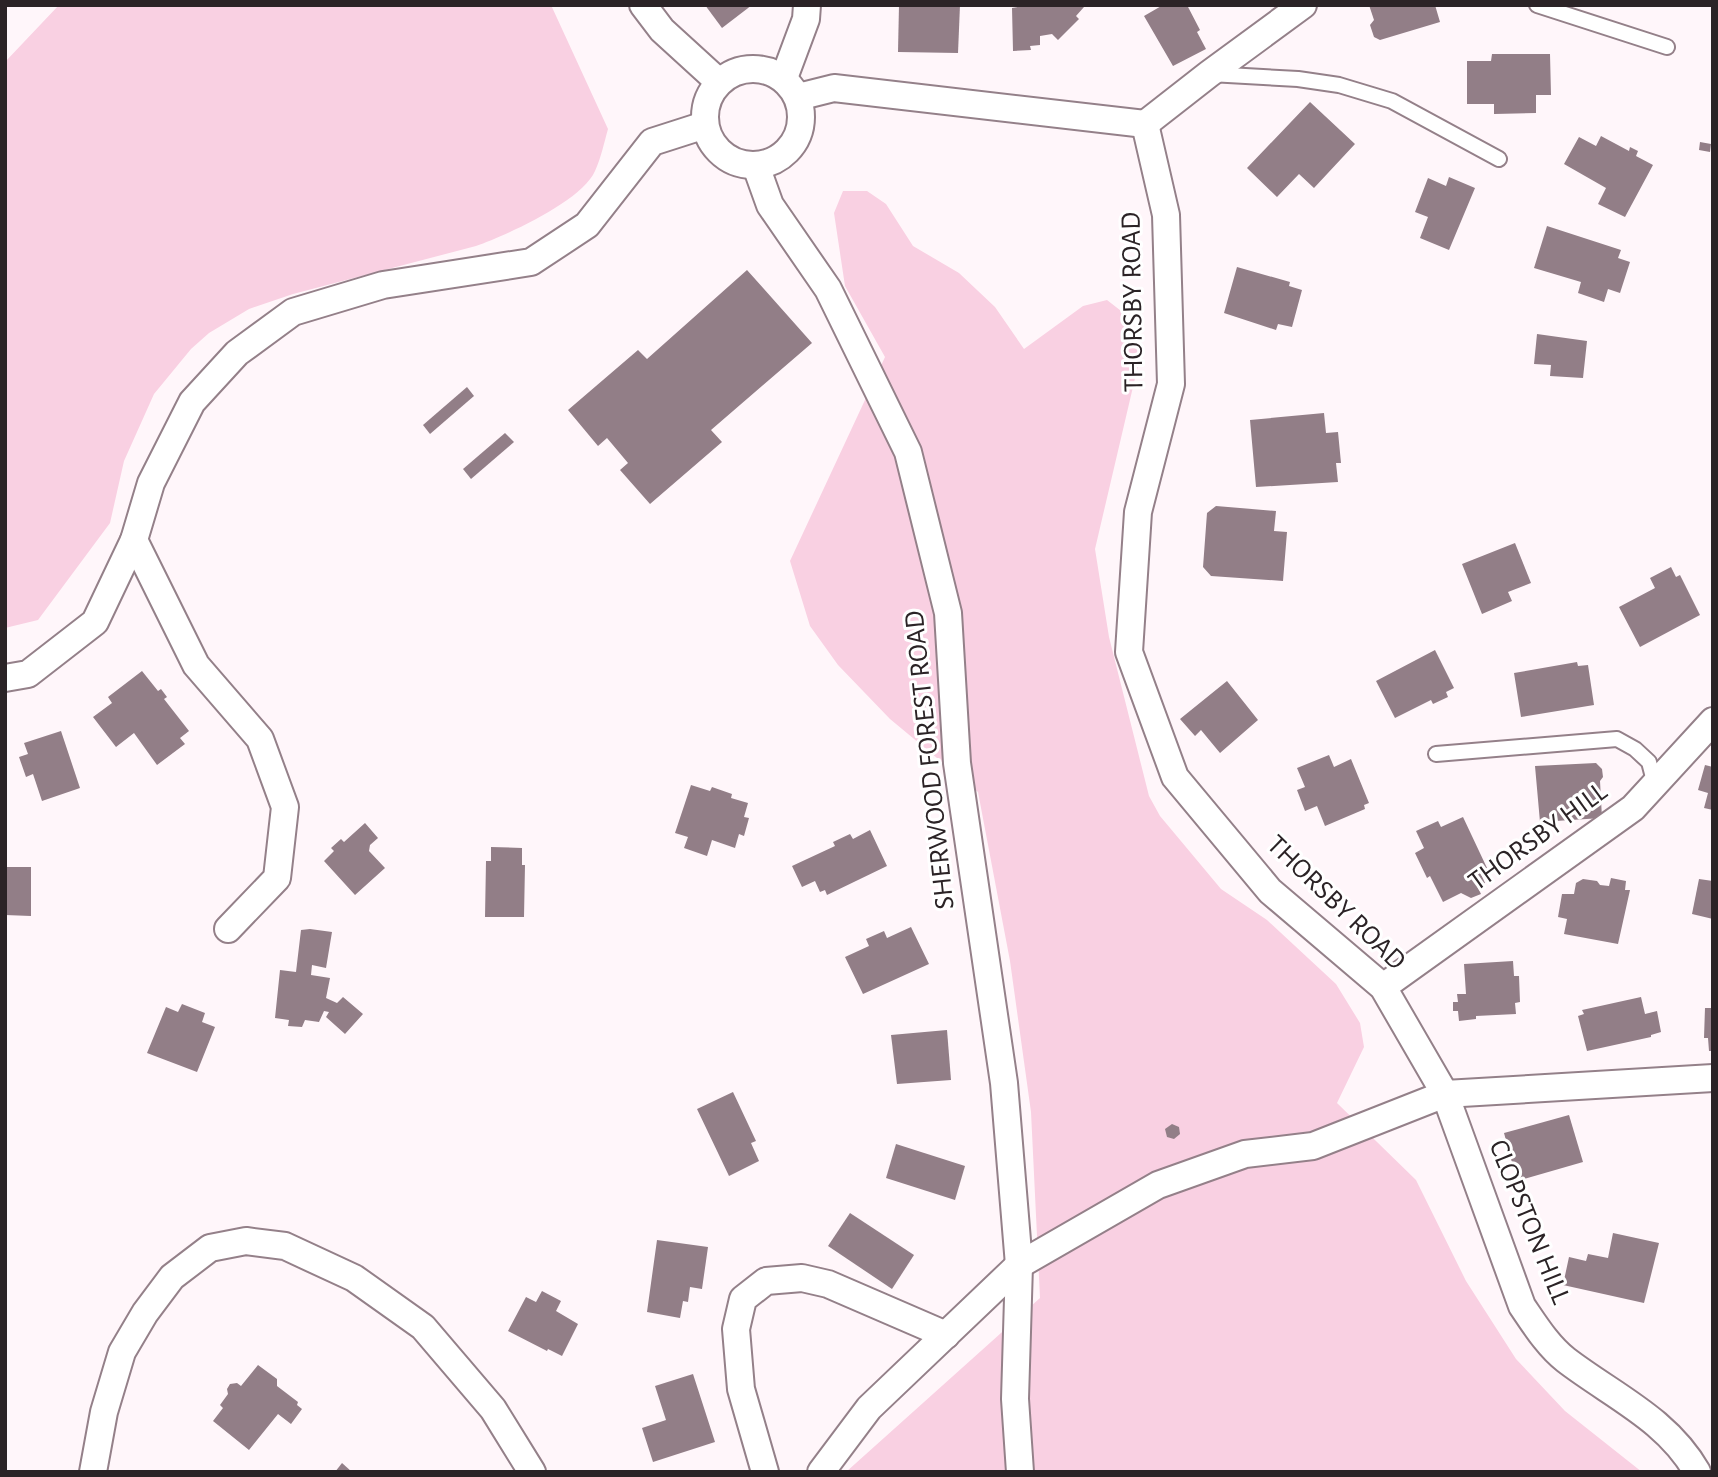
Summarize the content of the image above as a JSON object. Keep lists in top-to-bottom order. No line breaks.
{"streets":{"street":["THORSBY ROAD","SHERWOOD FOREST ROAD","THORSBY HILL","CLOPSTON HILL"]},"crossings":[["THORSBY ROAD","THORSBY HILL"],["THORSBY ROAD","CLOPSTON HILL"]]}
